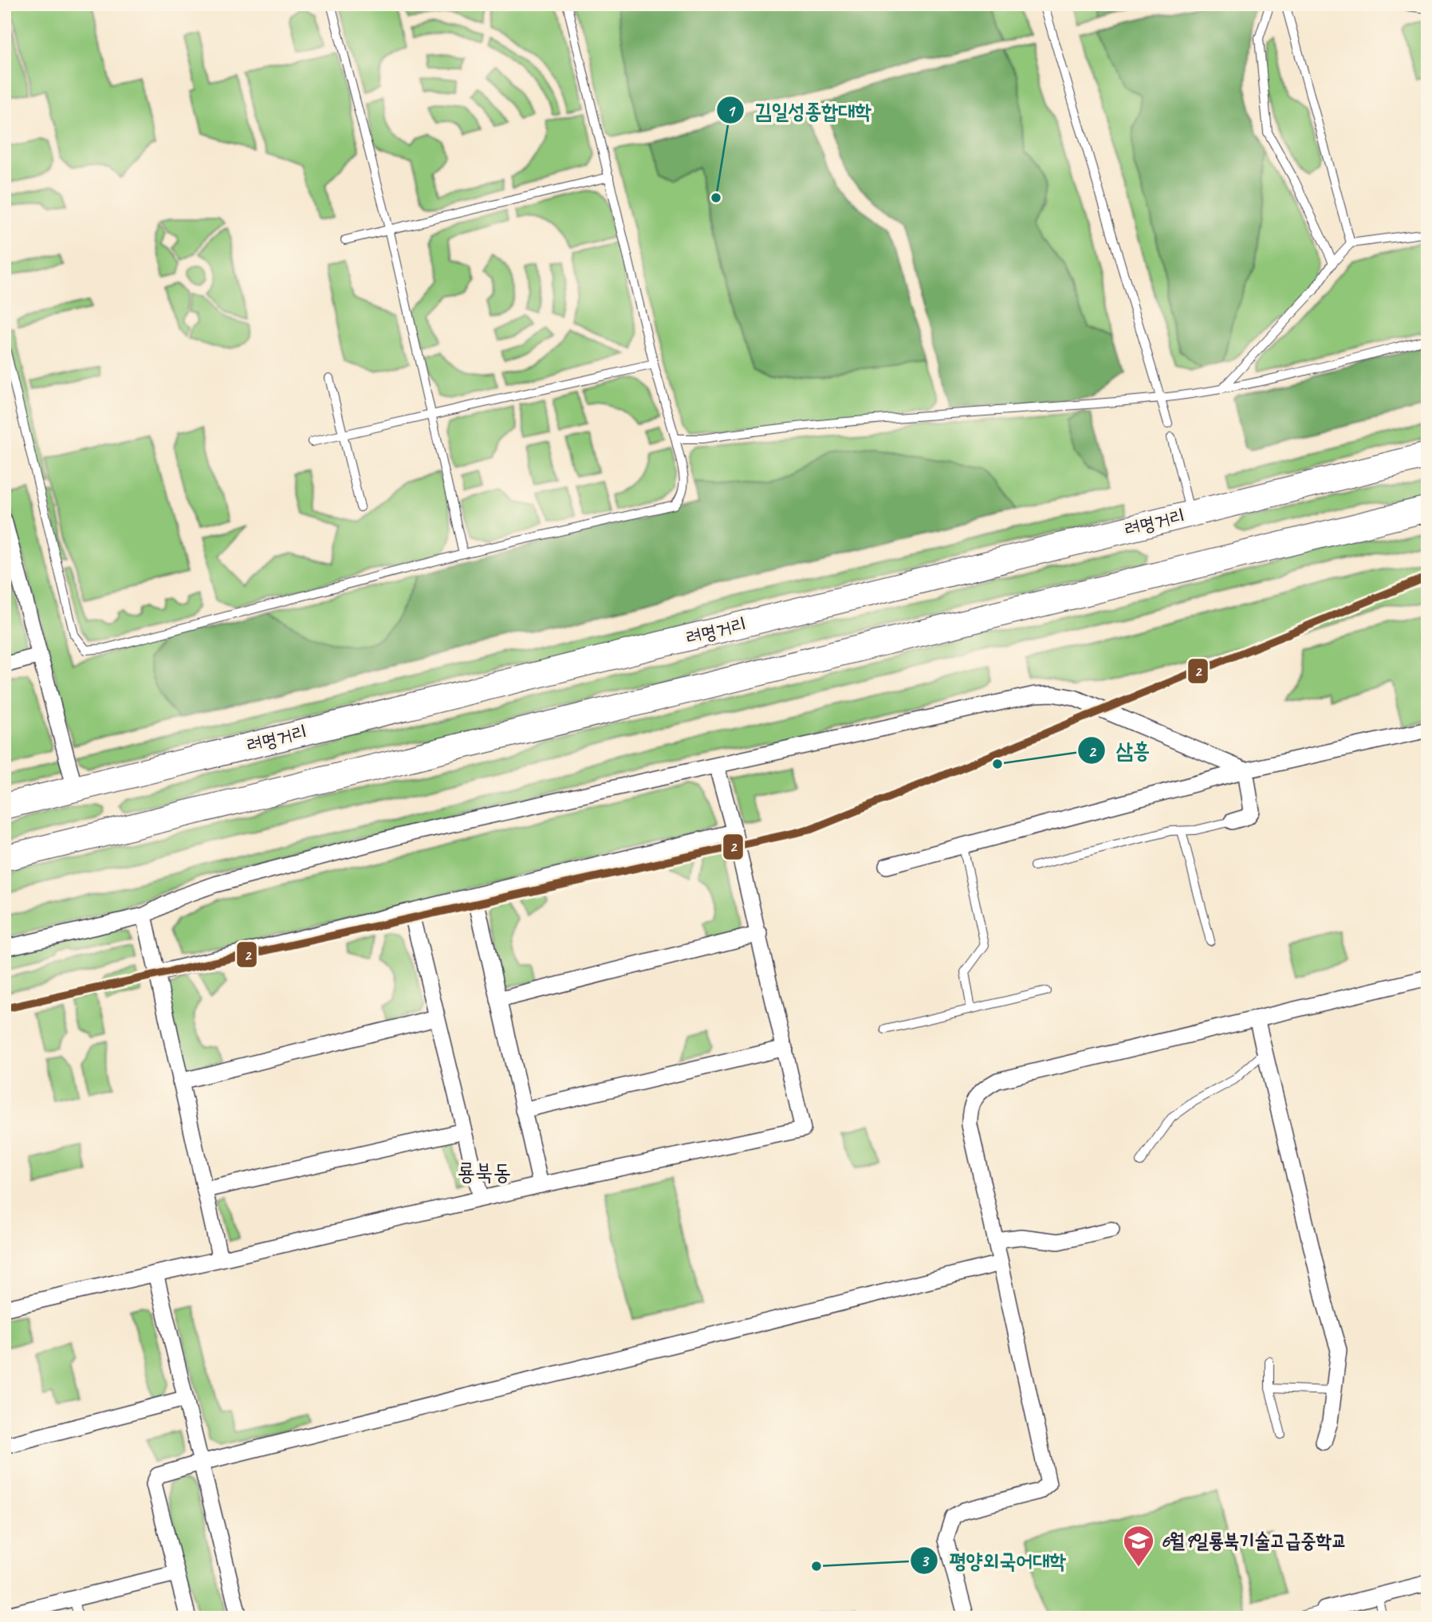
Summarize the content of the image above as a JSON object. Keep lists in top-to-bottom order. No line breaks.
{"streets":{"highway":["려명거리"]},"districts":["룡북동"],"places":{"other":["김일성종합대학","삼흥","평양외국어대학"],"school or university":["6월9일룡북기술고급중학교"]},"lines":["transit line 2"]}
